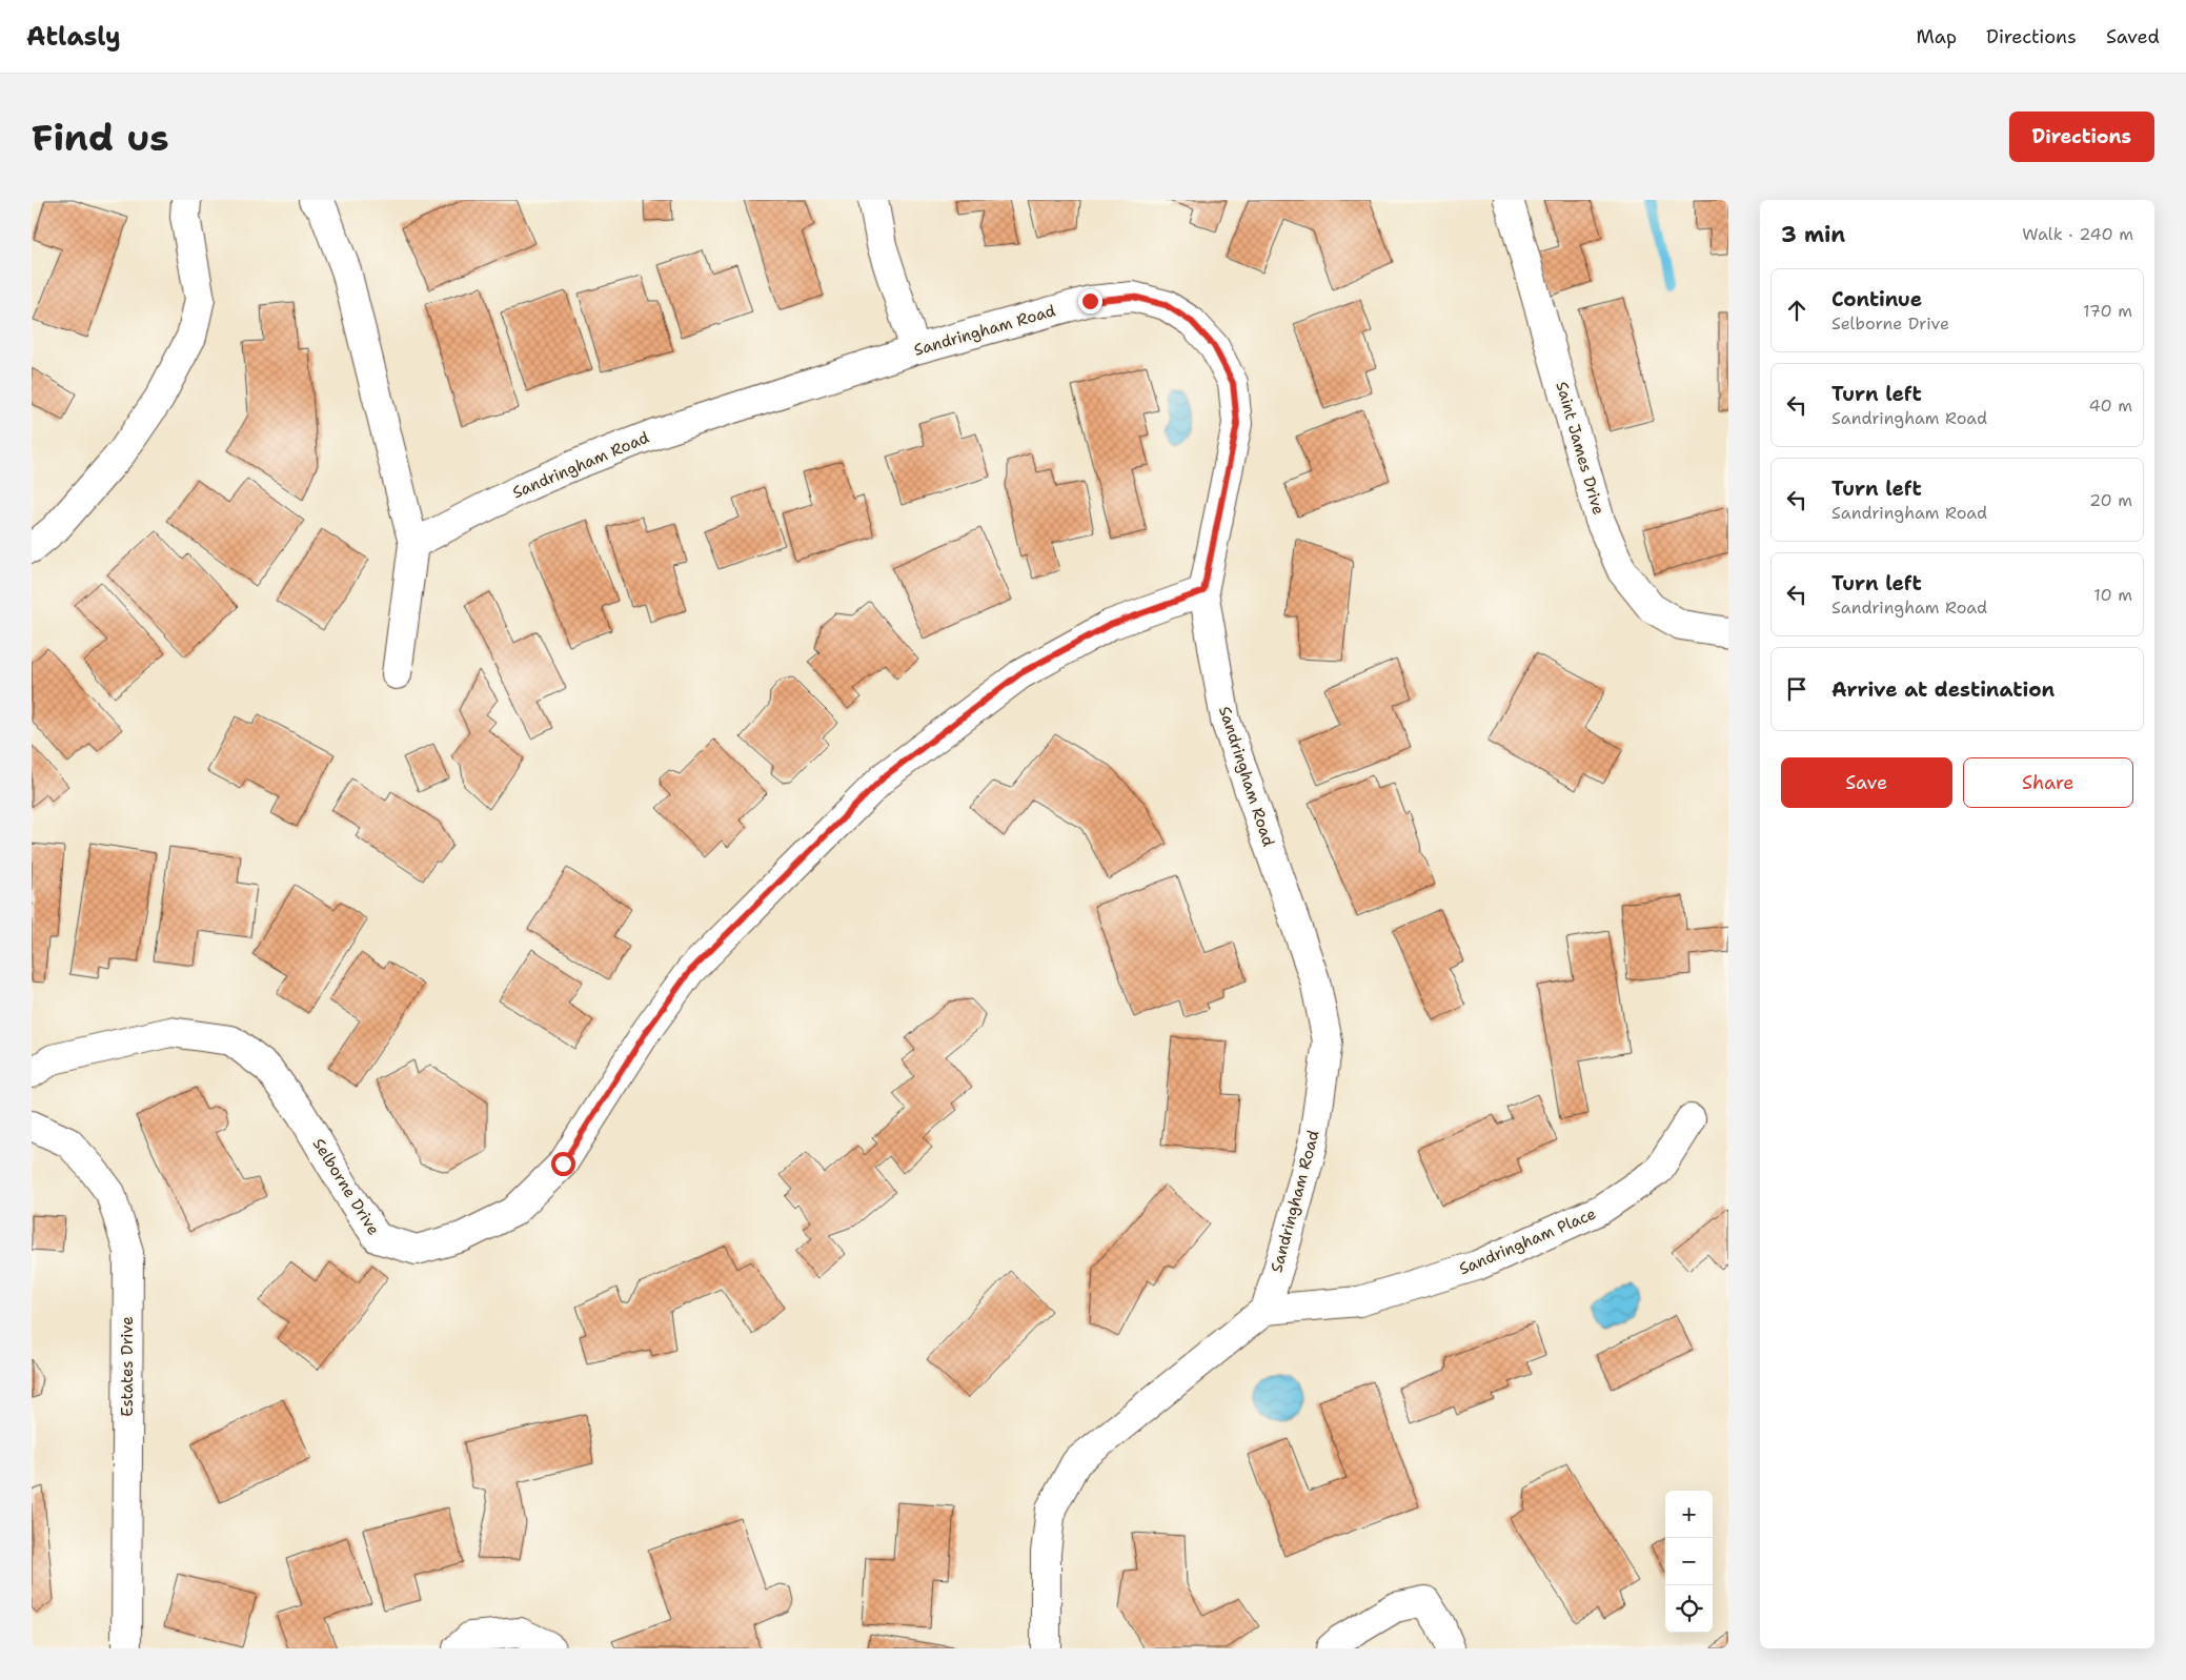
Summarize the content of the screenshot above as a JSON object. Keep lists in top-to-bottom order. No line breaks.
{"streets":{"street":["Sandringham Road","Saint James Drive","Selborne Drive","Sandringham Place","Estates Drive"]},"crossings":[["Sandringham Road","Selborne Drive"],["Sandringham Road","Sandringham Place"]],"page":{"header":"Atlasly","nav":["Map","Directions","Saved"],"buttons":["Directions",["Save","Share"]],"title":"Find us","heading":["3 min","Walk · 240 m"],"list":[["Continue","Selborne Drive","170 m"],["Turn left","Sandringham Road","40 m"],["Turn left","Sandringham Road","20 m"],["Turn left","Sandringham Road","10 m"],"Arrive at destination"],"map_buttons":["+","−"]}}
